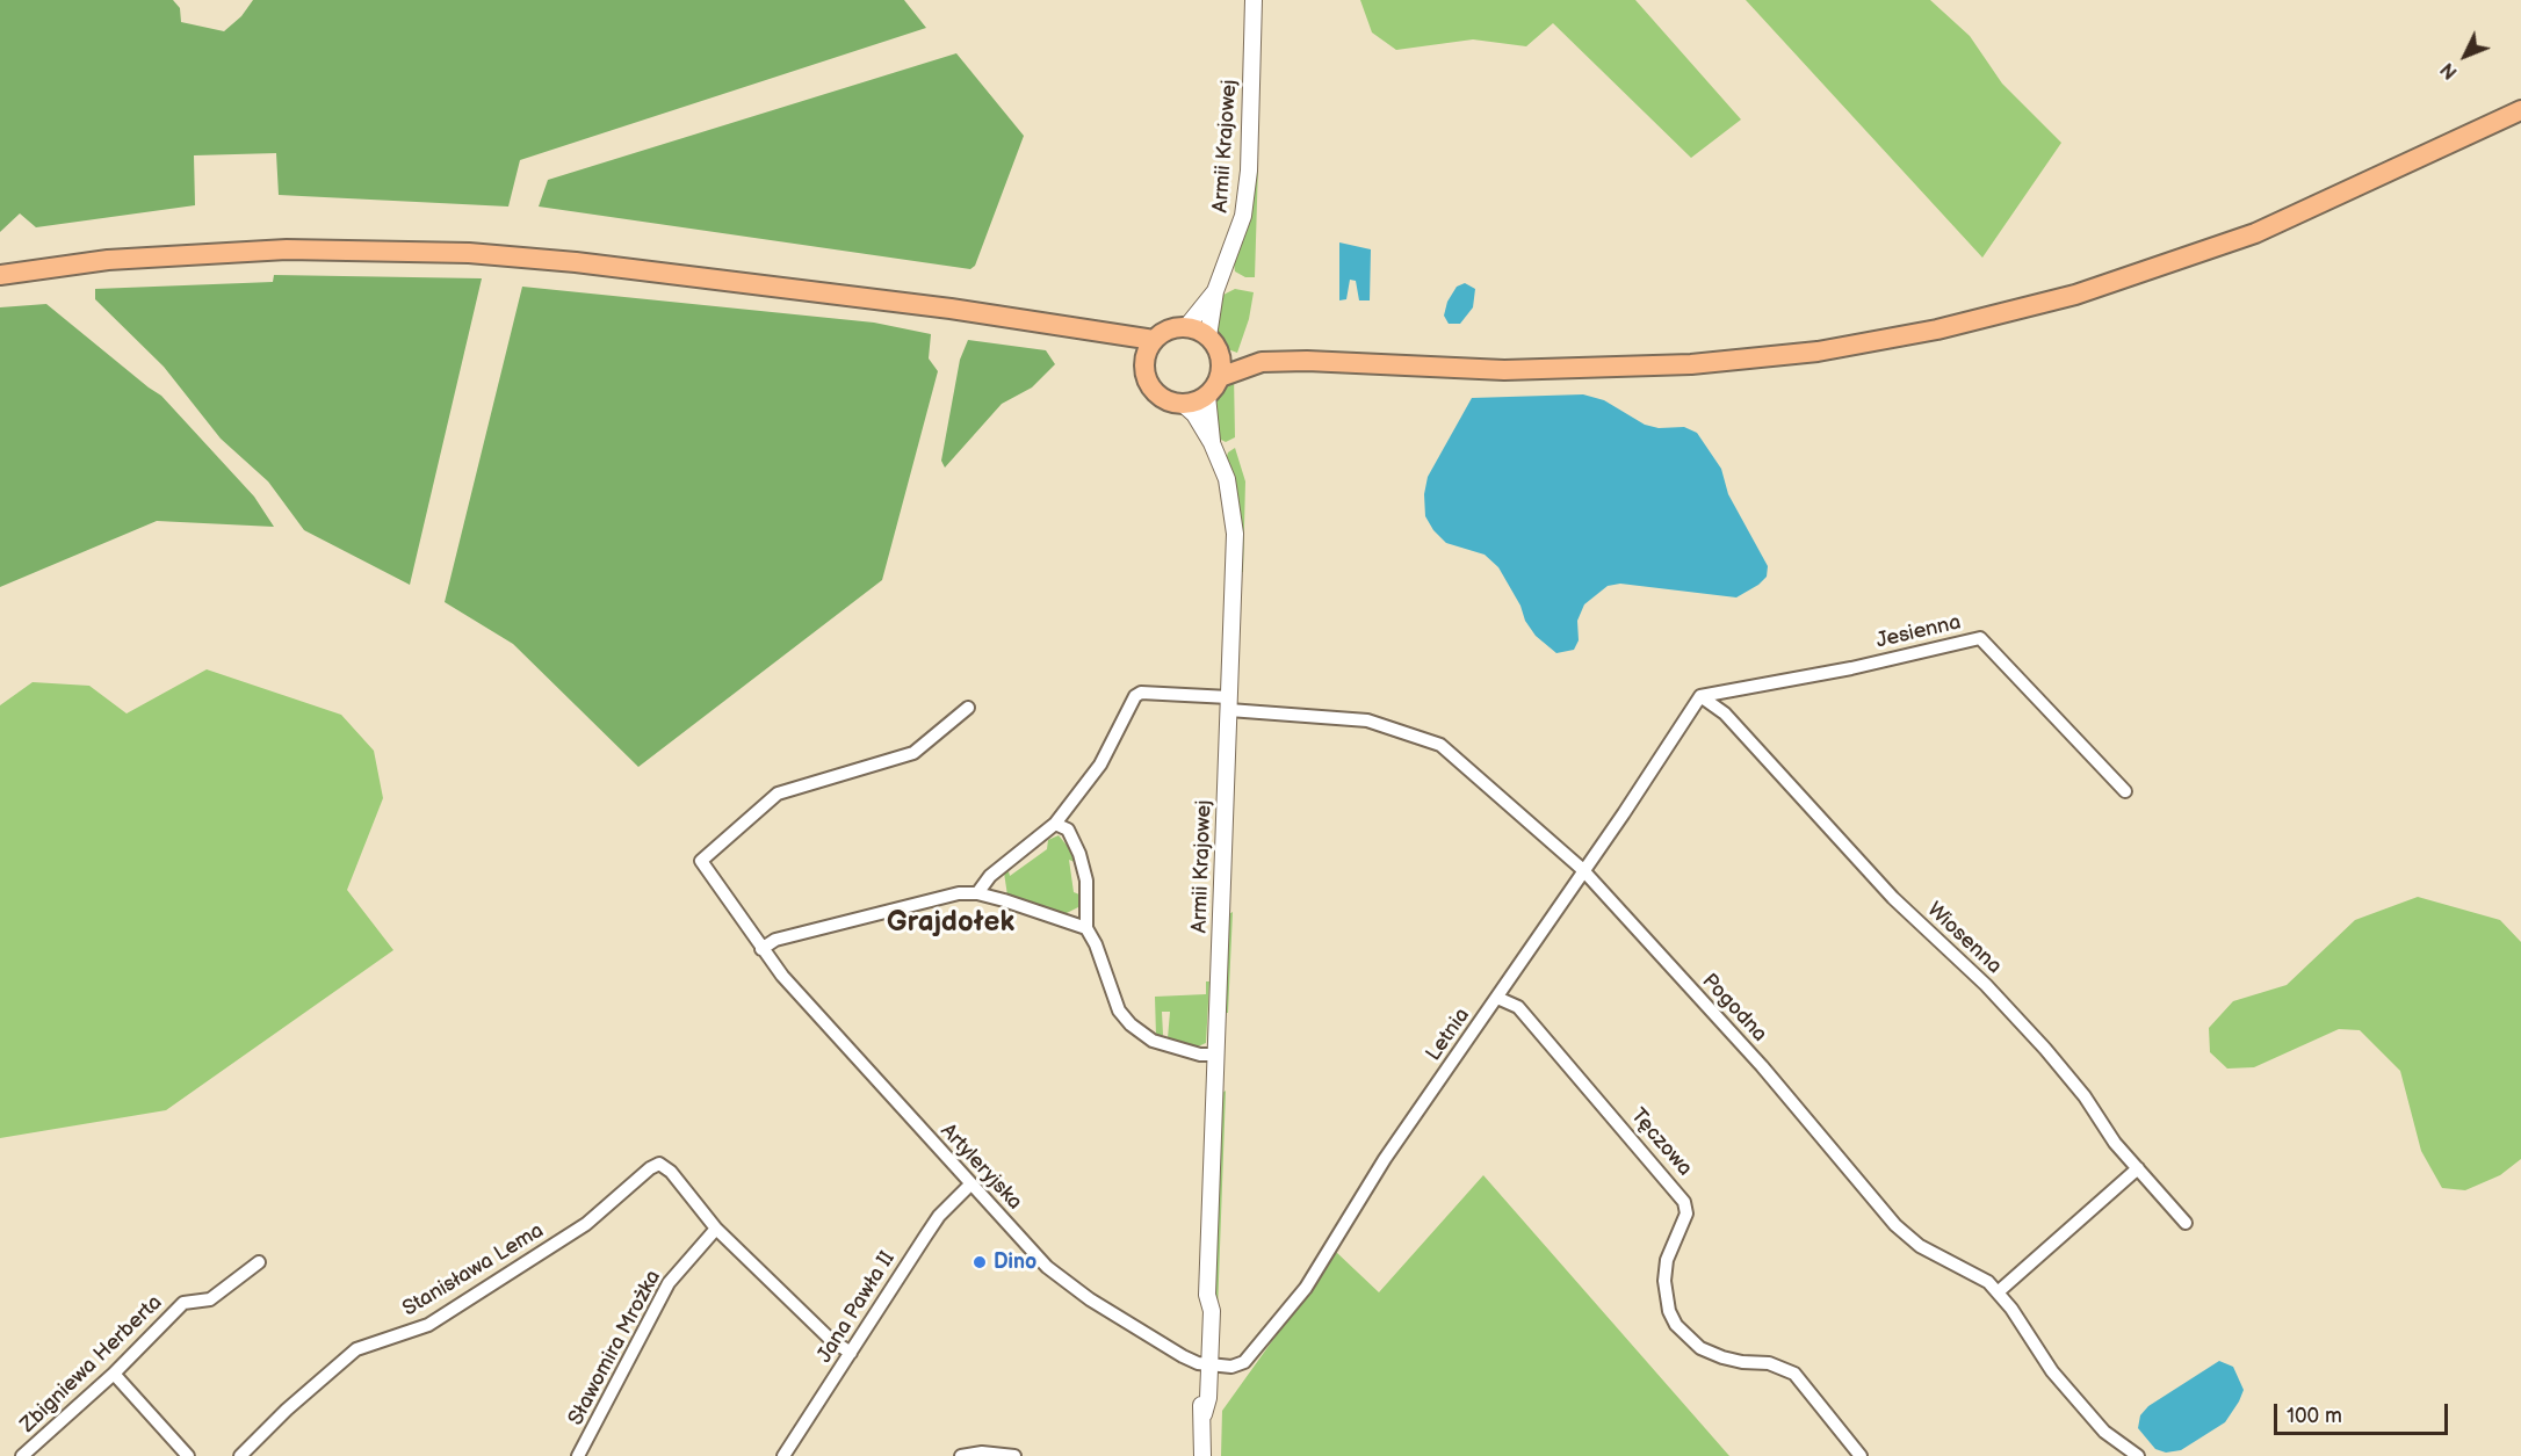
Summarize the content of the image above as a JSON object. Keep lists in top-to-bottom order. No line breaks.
{"streets":{"street":["Armii Krajowej","Jesienna","Wiosenna","Pogodna","Letnia","Tęczowa","Artyleryjska","Stanisława Lema","Jana Pawła II","Sławomira Mrożka","Zbigniewa Herberta"]},"crossings":[["Armii Krajowej","Pogodna"],["Armii Krajowej","Letnia"],["Armii Krajowej","Artyleryjska"],["Jesienna","Wiosenna"],["Jesienna","Letnia"],["Wiosenna","Letnia"],["Pogodna","Letnia"],["Letnia","Tęczowa"],["Letnia","Artyleryjska"],["Artyleryjska","Jana Pawła II"],["Stanisława Lema","Sławomira Mrożka"]],"districts":["Grajdołek"],"places":["Dino"],"scale_bar":"100 m","north":"bottom left"}
